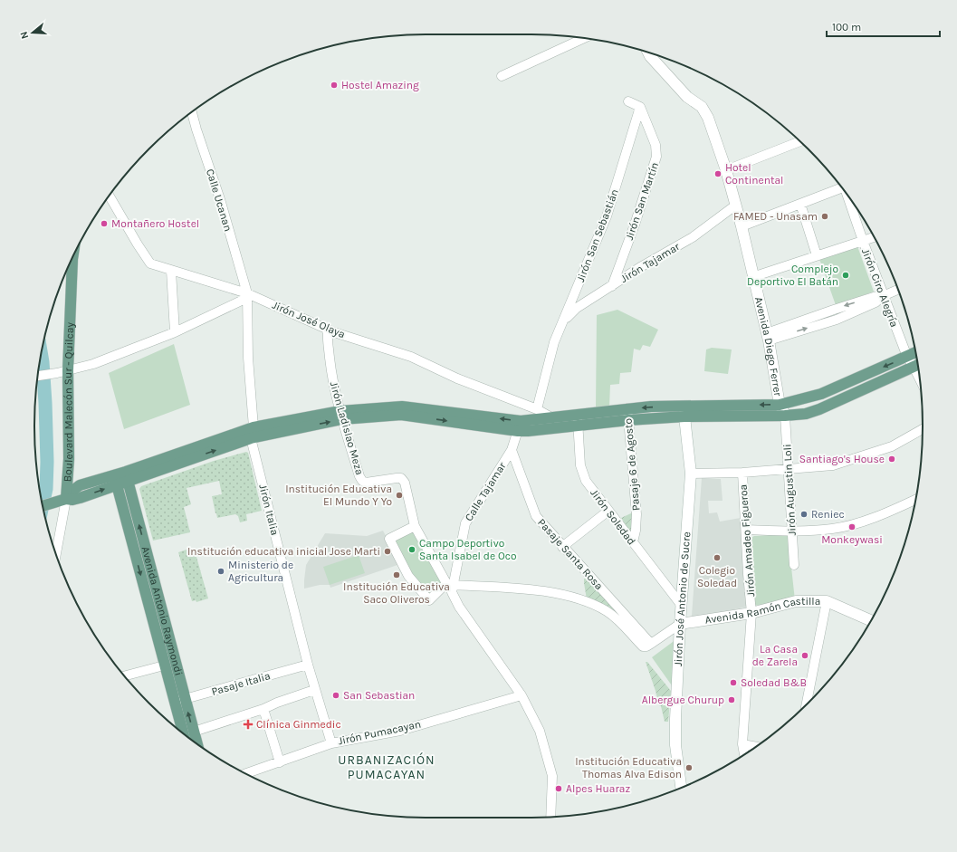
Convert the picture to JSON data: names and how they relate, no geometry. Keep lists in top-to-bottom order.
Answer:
{
  "streets": {
    "main road": ["Boulevard Malecón Sur - Quilcay", "Avenida Antonio Raymondi"],
    "street": [
      "Calle Ucanan",
      "Jirón San Martín",
      "Jirón San Sebastián",
      "Jirón Tajamar",
      "Jirón Ciro Alegría",
      "Jirón José Olaya",
      "Avenida Diego Ferrer",
      "Jirón Ladislao Meza",
      "Pasaje 6 de Agosto",
      "Jirón Augustin Loli",
      "Calle Tajamar",
      "Jirón Italia",
      "Jirón Soledad",
      "Jirón Amadeo Figueroa",
      "Pasaje Santa Rosa",
      "Jirón José Antonio de Sucre",
      "Avenida Ramón Castilla",
      "Pasaje Italia",
      "Jirón Pumacayan"
    ]
  },
  "crossings": [
    ["Calle Ucanan", "Jirón José Olaya"],
    ["Calle Ucanan", "Jirón Italia"],
    ["Jirón San Martín", "Jirón San Sebastián"],
    ["Jirón San Martín", "Jirón Tajamar"],
    ["Jirón San Sebastián", "Jirón Tajamar"],
    ["Jirón Tajamar", "Avenida Diego Ferrer"],
    ["Jirón José Olaya", "Jirón Ladislao Meza"],
    ["Jirón José Olaya", "Jirón Italia"],
    ["Avenida Diego Ferrer", "Jirón Augustin Loli"],
    ["Jirón Ladislao Meza", "Calle Tajamar"],
    ["Jirón Ladislao Meza", "Jirón Pumacayan"],
    ["Pasaje 6 de Agosto", "Jirón Soledad"],
    ["Calle Tajamar", "Pasaje Santa Rosa"],
    ["Jirón Italia", "Pasaje Italia"],
    ["Jirón Italia", "Jirón Pumacayan"],
    ["Jirón Soledad", "Jirón José Antonio de Sucre"],
    ["Jirón Amadeo Figueroa", "Avenida Ramón Castilla"],
    ["Pasaje Santa Rosa", "Avenida Ramón Castilla"],
    ["Jirón José Antonio de Sucre", "Avenida Ramón Castilla"],
    ["Avenida Antonio Raymondi", "Pasaje Italia"]
  ],
  "districts": ["URBANIZACIÓN PUMACAYAN"],
  "places": {
    "other": [
      "Hostel Amazing",
      "Hotel Continental",
      "FAMED - Unasam",
      "Montañero Hostel",
      "Complejo Deportivo El Batán",
      "Santiago's House",
      "Institución Educativa El Mundo Y Yo",
      "Reniec",
      "Monkeywasi",
      "Campo Deportivo Santa Isabel de Oco",
      "Institución educativa inicial Jose Marti",
      "Colegio Soledad",
      "Ministerio de Agricultura",
      "Institución Educativa Saco Oliveros",
      "La Casa de Zarela",
      "Soledad B&B",
      "San Sebastian",
      "Albergue Churup",
      "Institución Educativa Thomas Alva Edison",
      "Alpes Huaraz"
    ],
    "health": ["Clínica Ginmedic"]
  },
  "scale_bar": "100 m",
  "north": "left"
}
